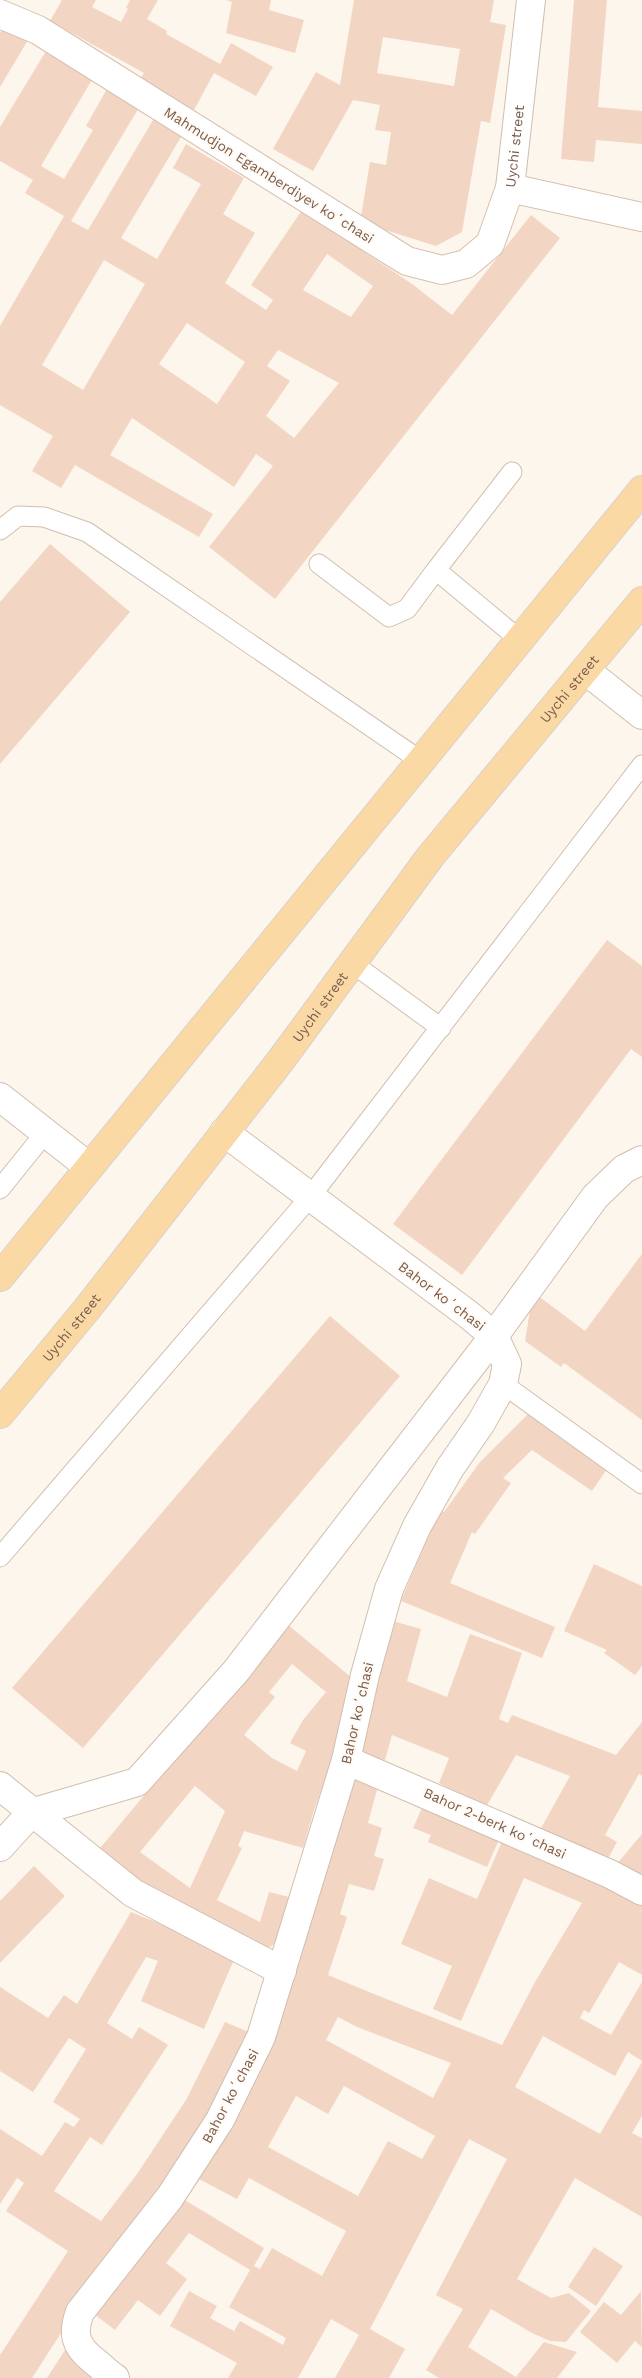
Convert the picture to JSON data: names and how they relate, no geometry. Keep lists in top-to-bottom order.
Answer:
{
  "streets": {
    "main road": ["Uychi street"],
    "street": ["Mahmudjon Egamberdiyev koʻchasi", "Bahor koʻchasi", "Bahor 2-berk koʻchasi"]
  },
  "crossings": [
    ["Uychi street", "Mahmudjon Egamberdiyev koʻchasi"],
    ["Uychi street", "Bahor koʻchasi"],
    ["Bahor koʻchasi", "Bahor 2-berk koʻchasi"]
  ]
}
